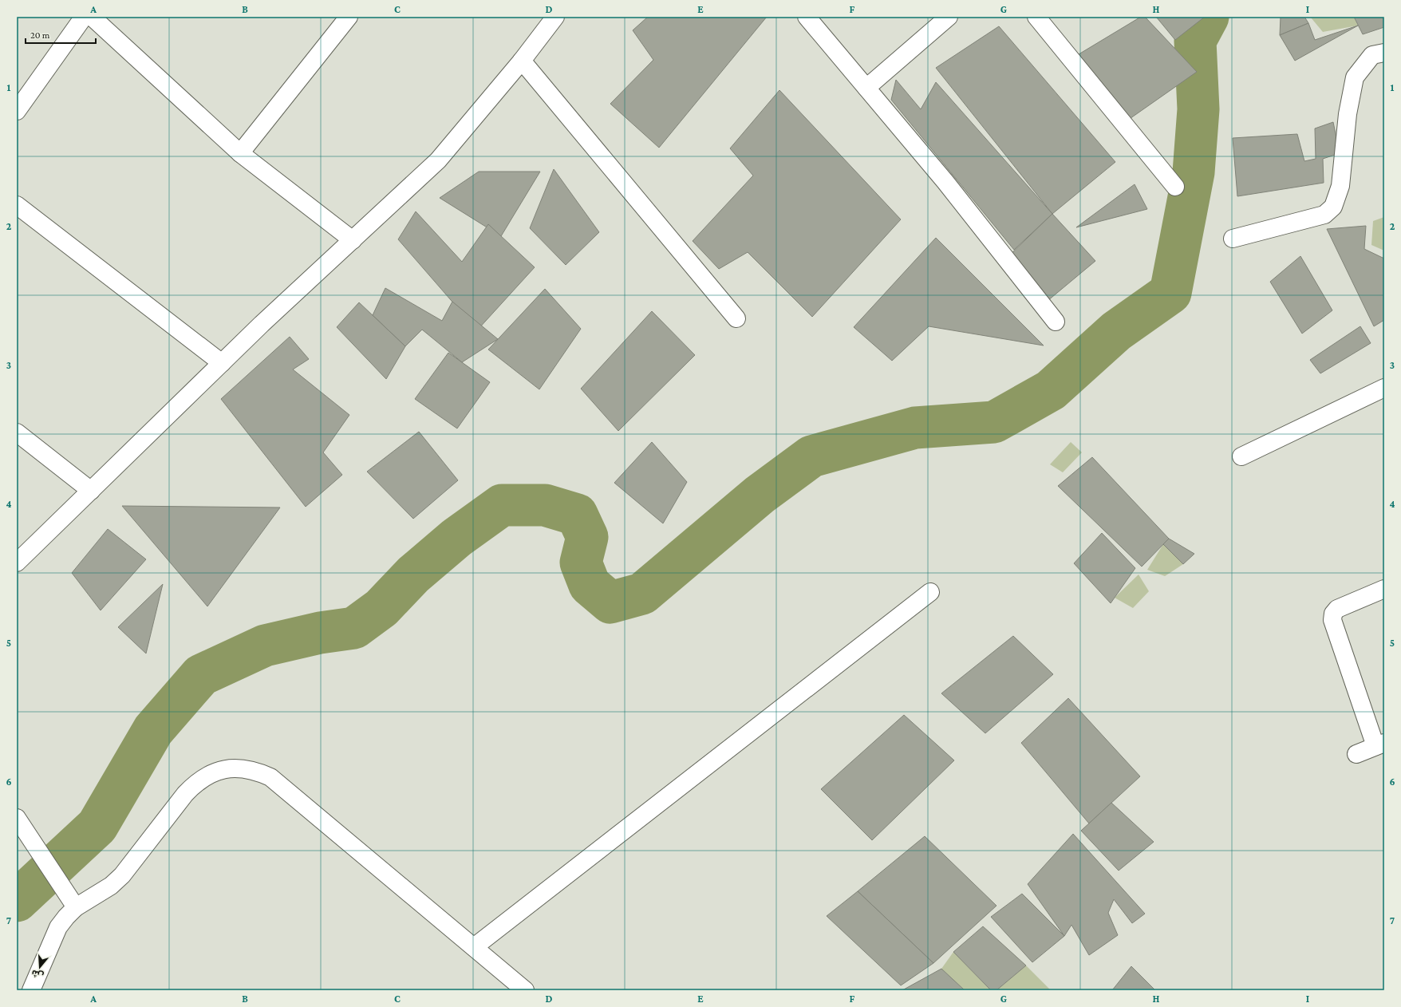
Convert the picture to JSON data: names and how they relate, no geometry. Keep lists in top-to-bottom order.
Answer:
{
  "scale_bar": "20 m",
  "north": "bottom",
  "grid": {
    "columns": [
      "A",
      "B",
      "C",
      "D",
      "E",
      "F",
      "G",
      "H",
      "I"
    ],
    "rows": [
      "1",
      "2",
      "3",
      "4",
      "5",
      "6",
      "7"
    ]
  }
}
